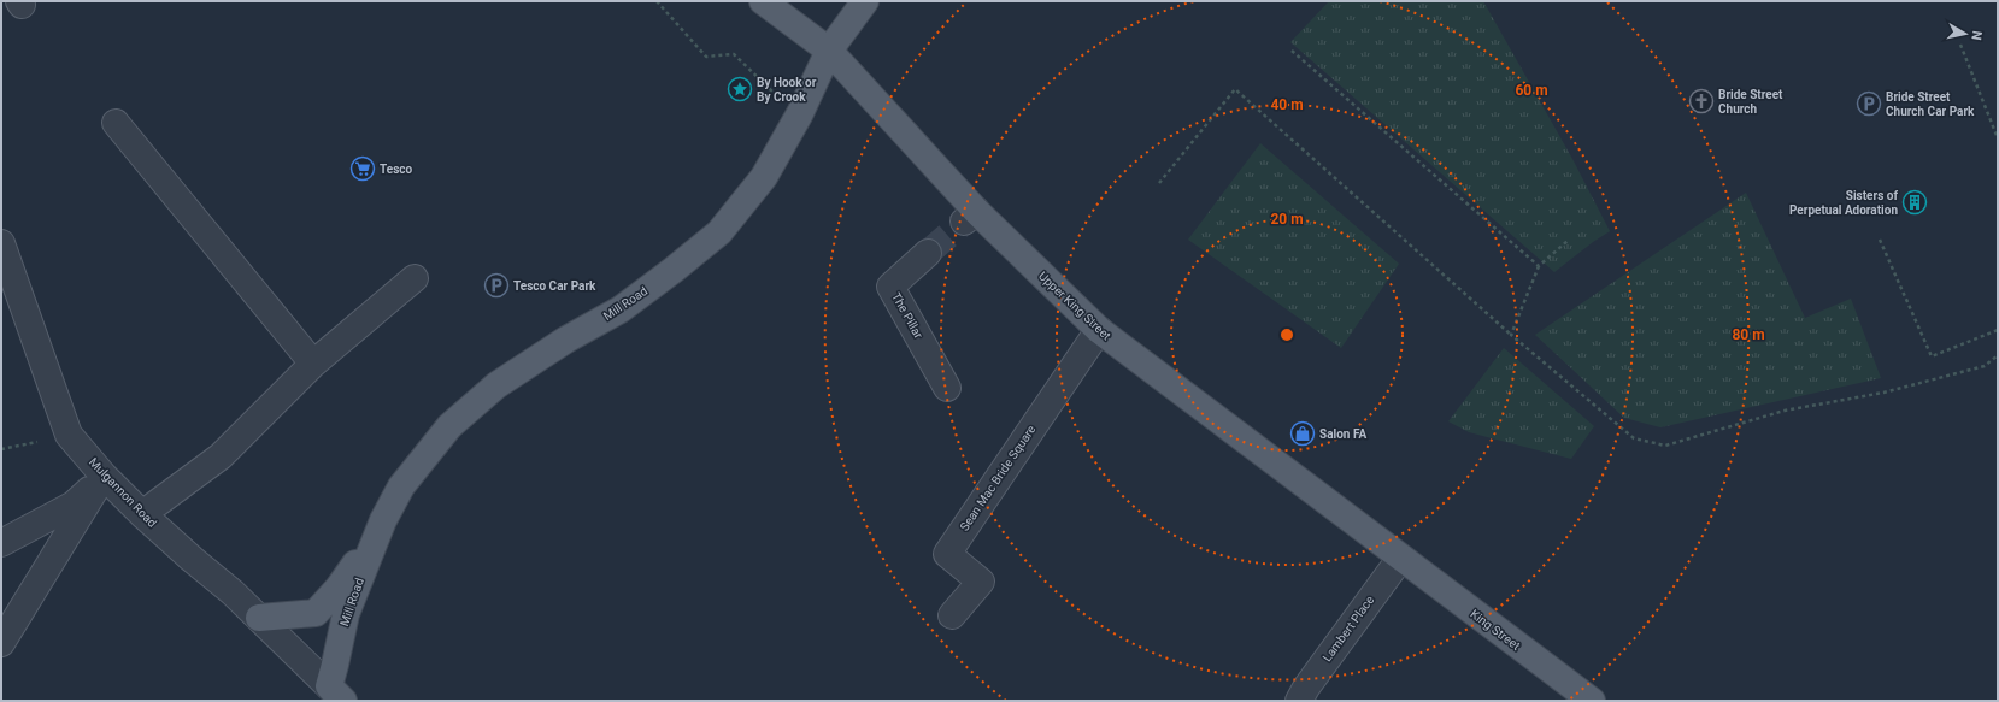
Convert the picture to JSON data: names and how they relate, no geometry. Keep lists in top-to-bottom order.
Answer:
{
  "streets": {
    "main road": ["Mill Road", "Upper King Street", "King Street"],
    "street": [
      "The Pillar",
      "Sean Mac Bride Square",
      "Mulgannon Road",
      "Lambert Place"
    ]
  },
  "crossings": [
    ["Mill Road", "Upper King Street"],
    ["Mill Road", "Mulgannon Road"],
    ["Upper King Street", "Sean Mac Bride Square"],
    ["Upper King Street", "Lambert Place"],
    ["Upper King Street", "King Street"],
    ["Lambert Place", "King Street"]
  ],
  "places": {
    "place": ["By Hook or By Crook"],
    "church": ["Bride Street Church"],
    "parking": ["Bride Street Church Car Park", "Tesco Car Park"],
    "supermarket": ["Tesco"],
    "building": ["Sisters of Perpetual Adoration"],
    "shop": ["Salon FA"]
  },
  "north": "right",
  "rings": [
    "60 m",
    "40 m",
    "20 m",
    "80 m"
  ]
}
